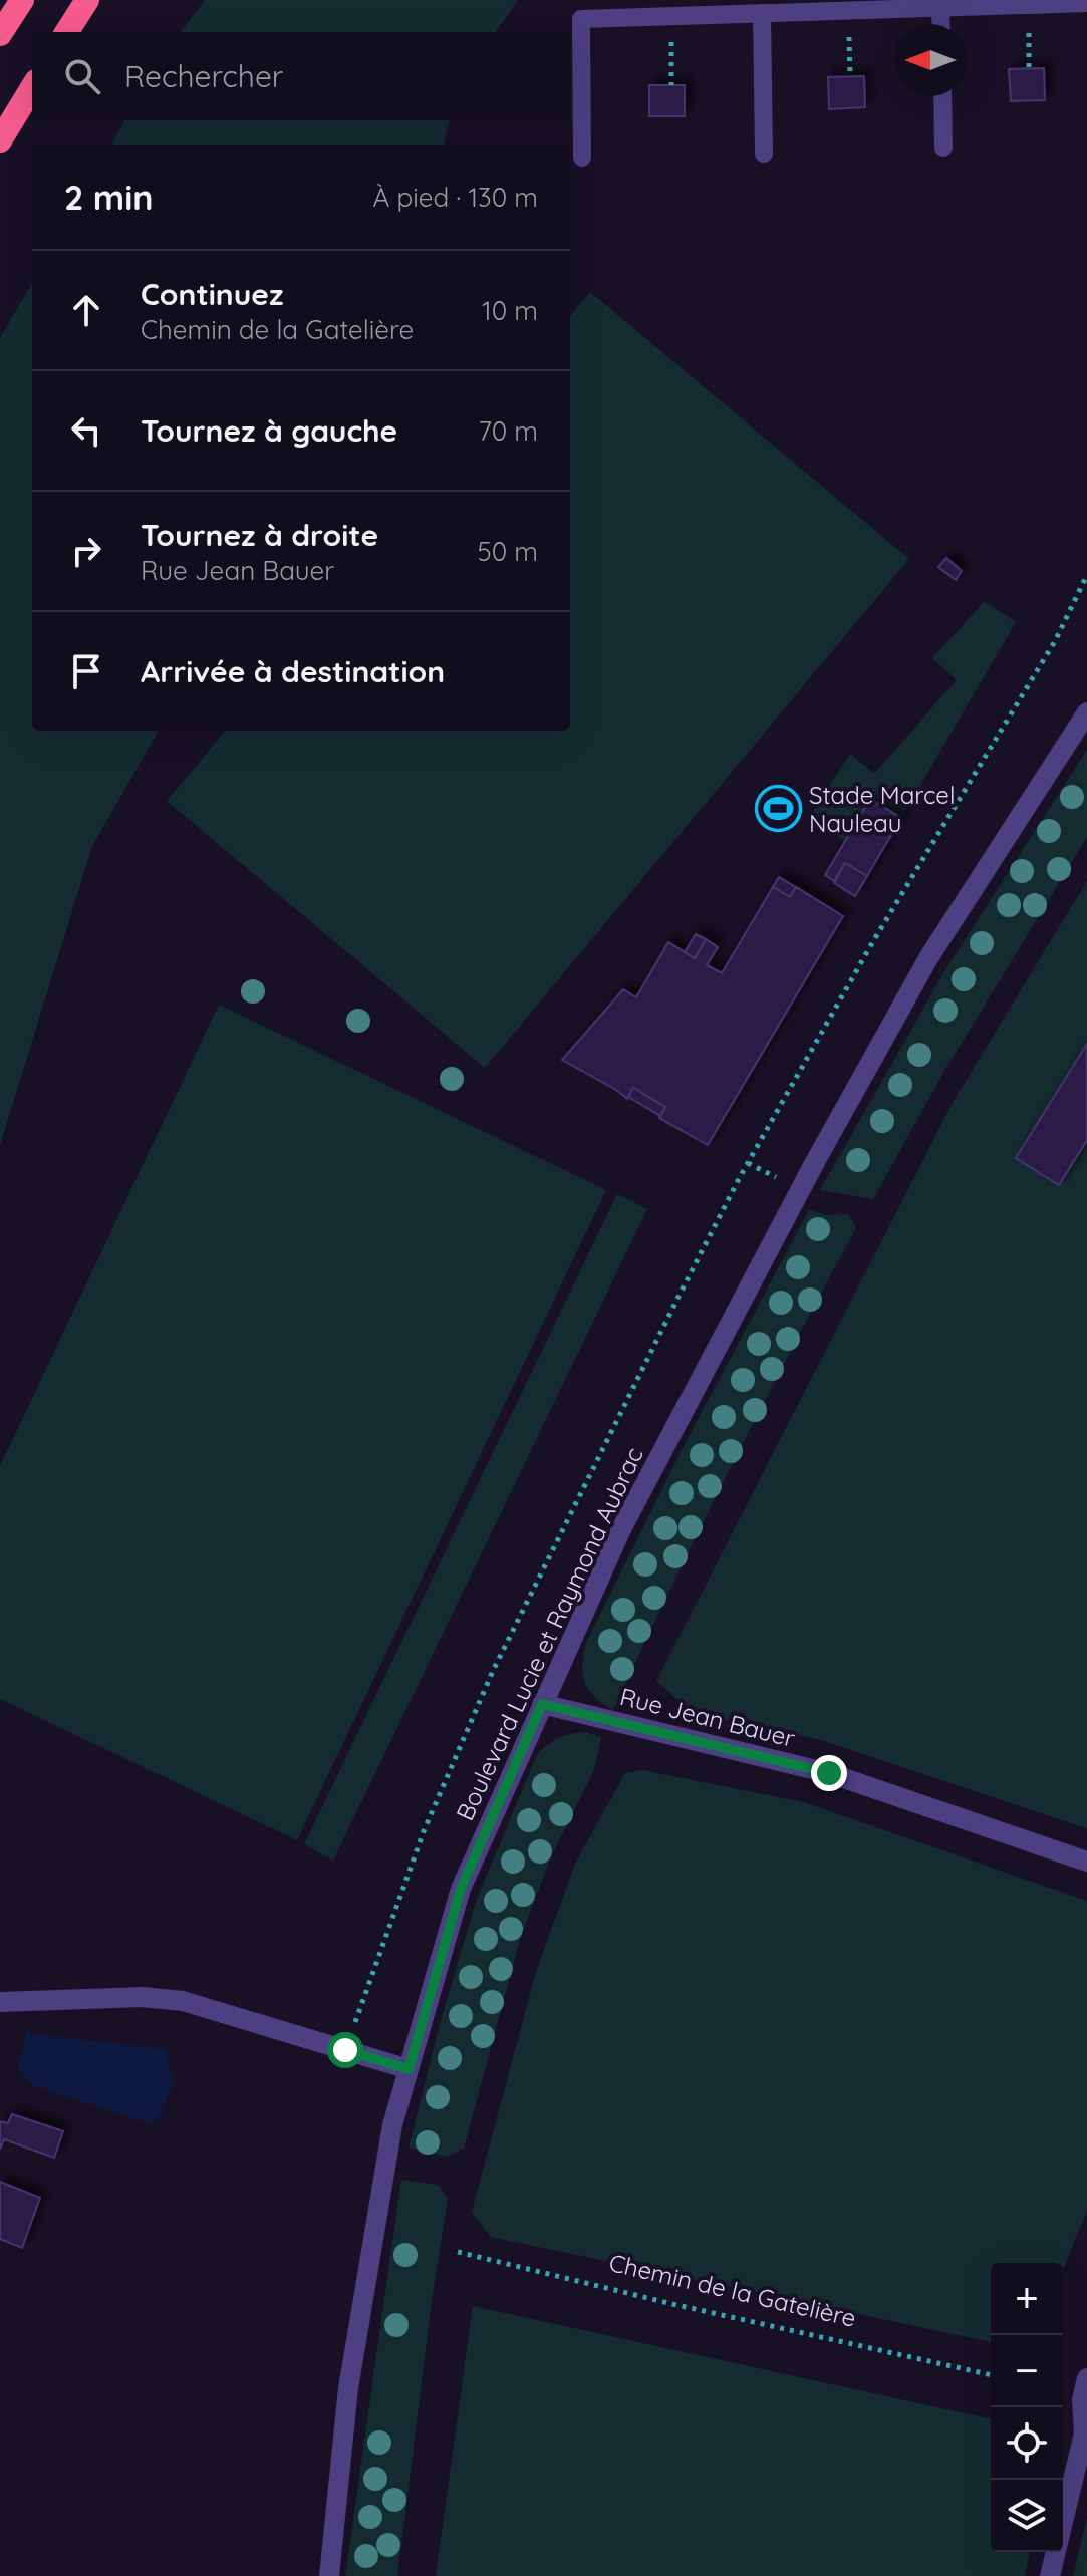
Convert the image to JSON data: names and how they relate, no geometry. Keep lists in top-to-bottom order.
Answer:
{
  "streets": {
    "street": ["Boulevard Lucie et Raymond Aubrac", "Rue Jean Bauer"],
    "path": ["Chemin de la Gatelière"]
  },
  "crossings": [
    ["Boulevard Lucie et Raymond Aubrac", "Rue Jean Bauer"]
  ],
  "places": {
    "sports": ["Stade Marcel Nauleau"]
  },
  "north": "left",
  "page": {
    "search": "Rechercher",
    "heading": ["2 min", "À pied · 130 m"],
    "list": [
      ["Continuez", "Chemin de la Gatelière", "10 m"],
      ["Tournez à gauche", "70 m"],
      ["Tournez à droite", "Rue Jean Bauer", "50 m"],
      "Arrivée à destination"
    ],
    "map_buttons": ["+", "−"]
  }
}
